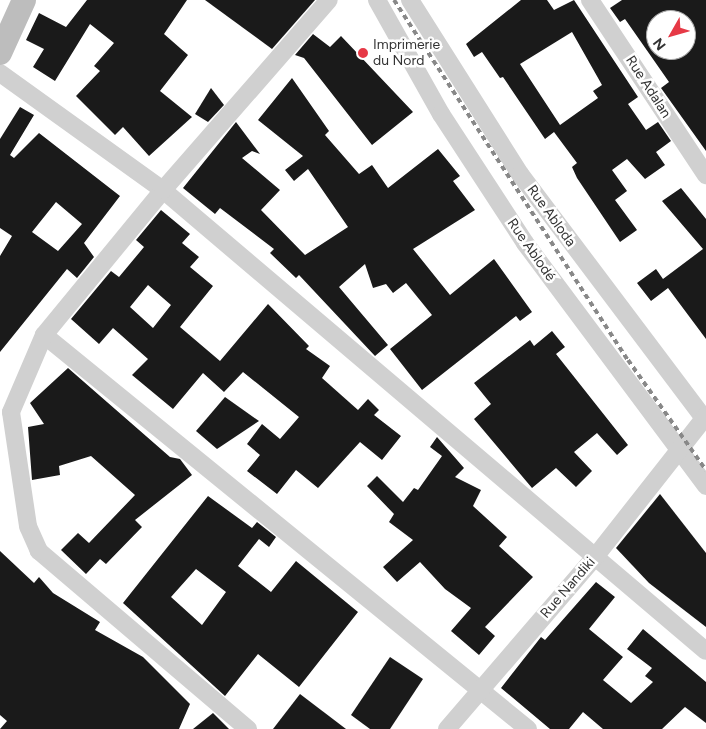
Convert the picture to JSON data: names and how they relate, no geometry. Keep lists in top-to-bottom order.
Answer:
{
  "streets": {
    "street": [
      "Rue Adalan",
      "Rue Abloda",
      "Rue Ablodé",
      "Rue Nandiki"
    ]
  },
  "crossings": [
    ["Rue Abloda", "Rue Nandiki"],
    ["Rue Ablodé", "Rue Nandiki"]
  ],
  "places": ["Imprimerie du Nord"],
  "north": "bottom left"
}
